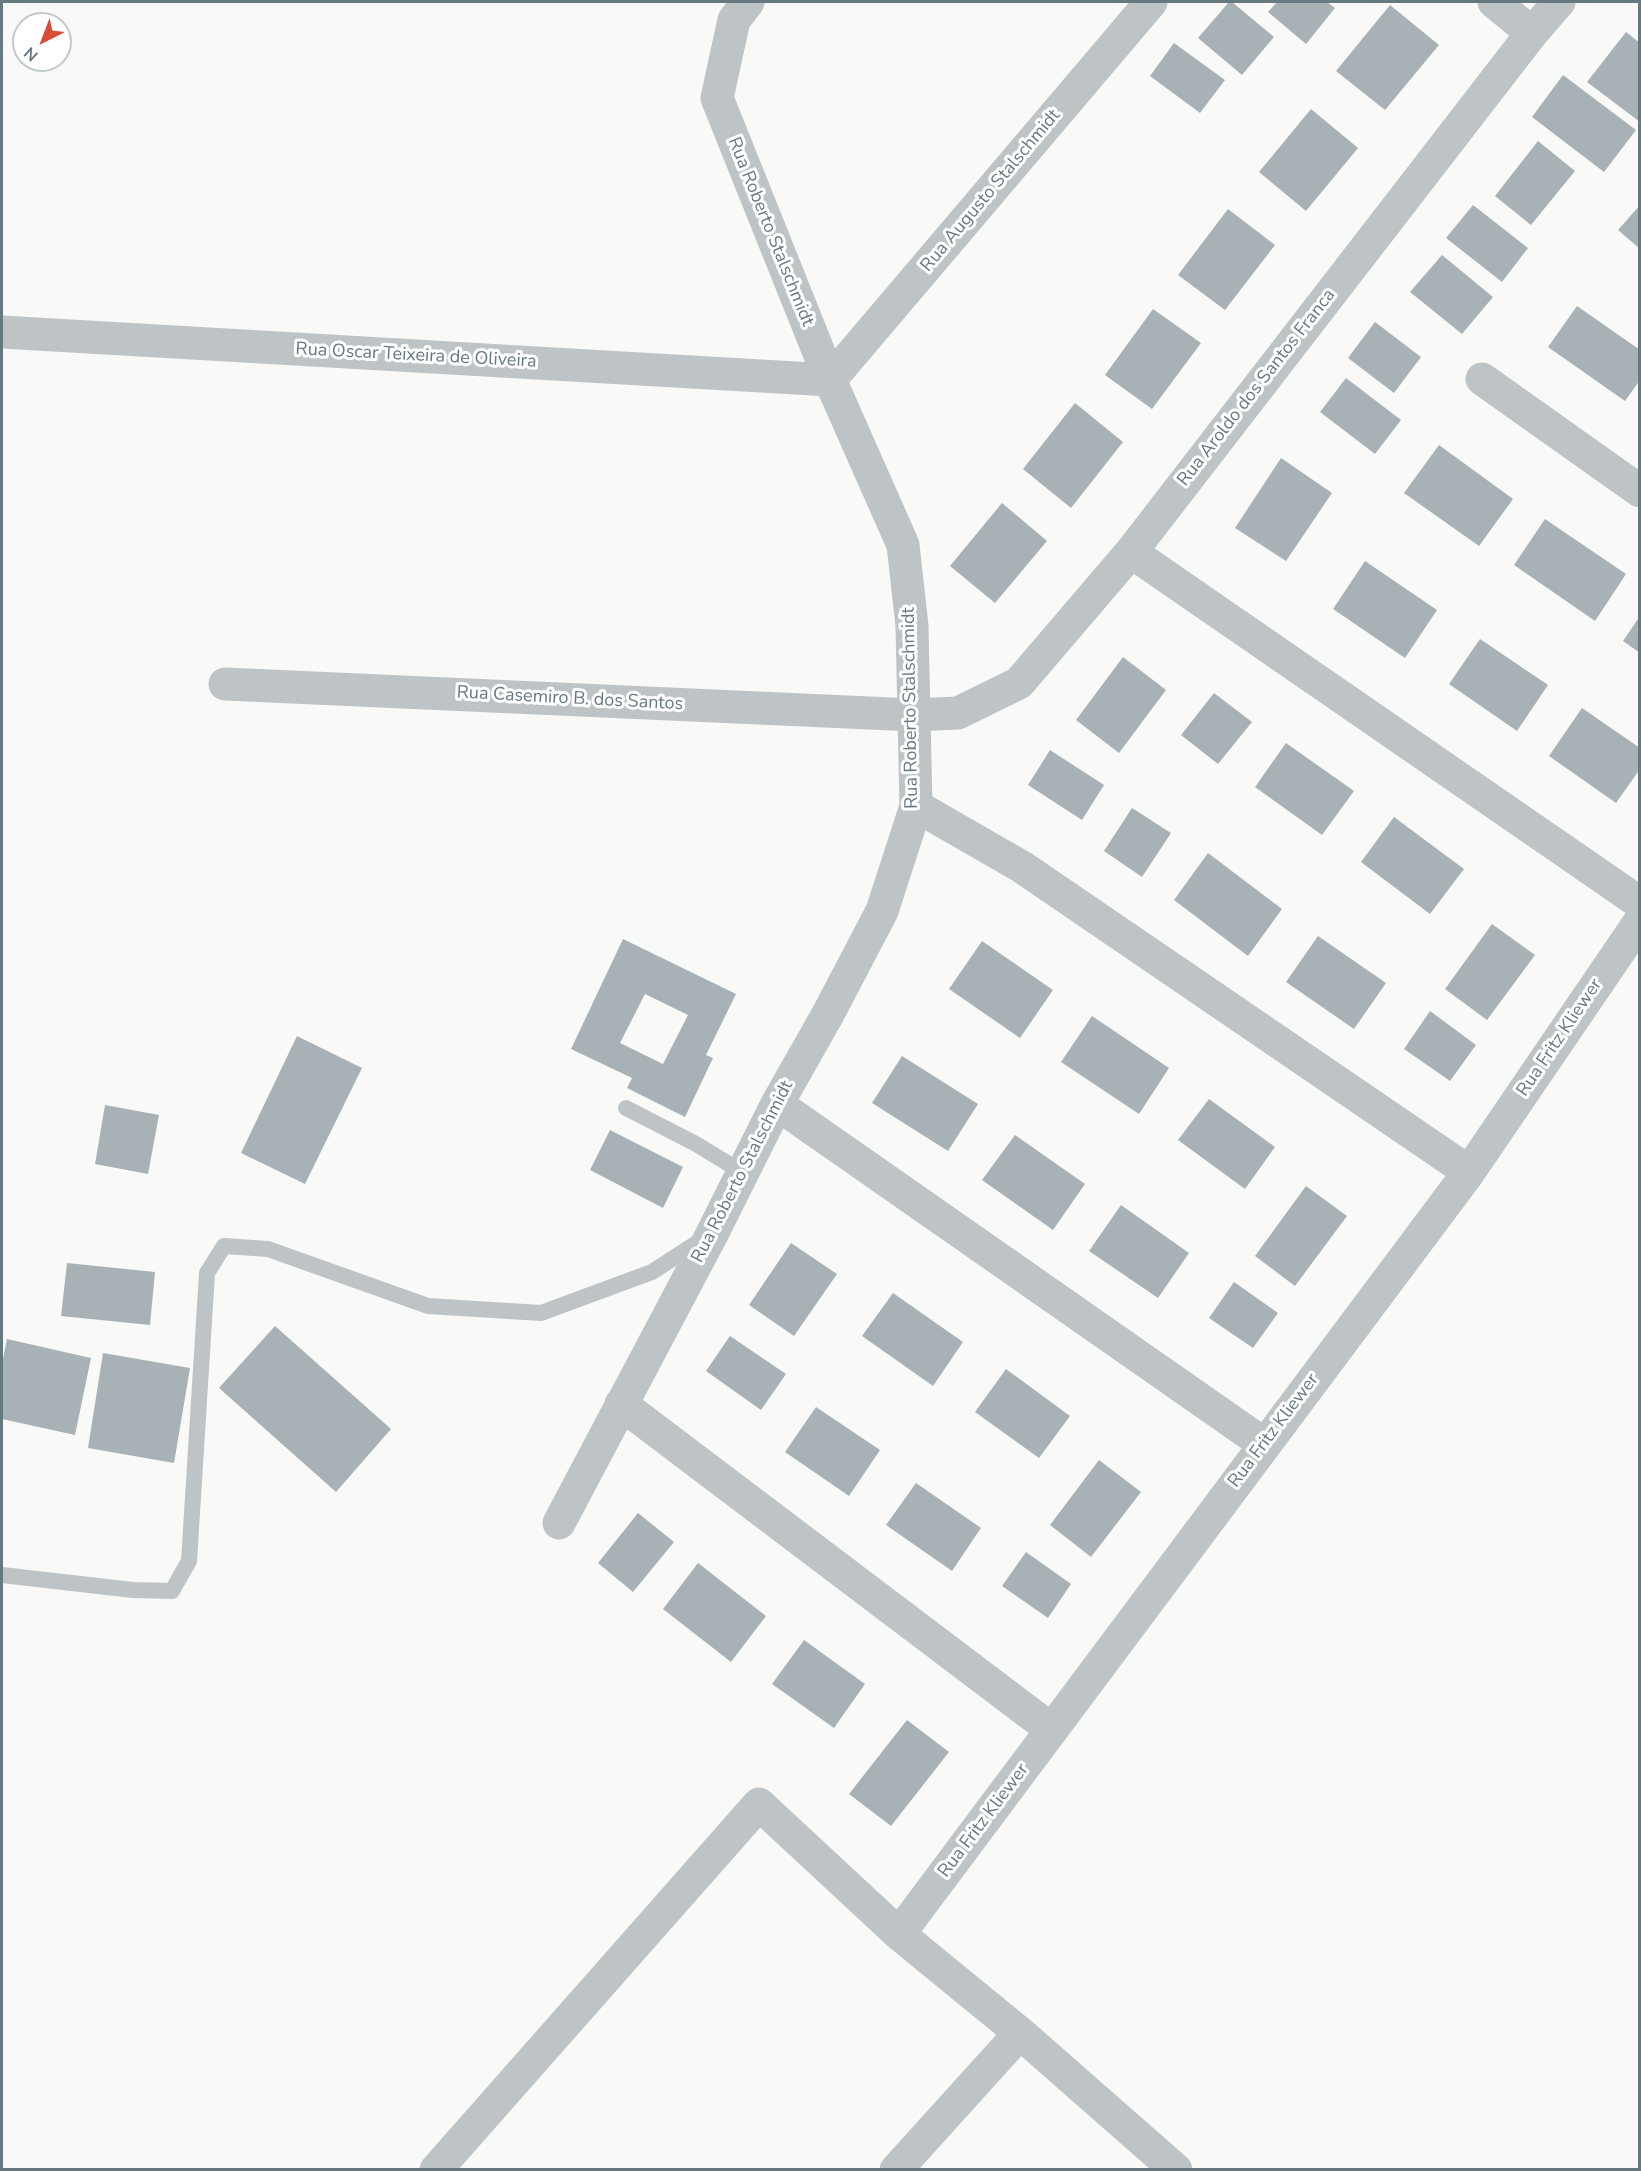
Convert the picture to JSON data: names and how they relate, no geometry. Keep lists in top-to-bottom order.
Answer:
{
  "streets": {
    "street": [
      "Rua Augusto Stalschmidt",
      "Rua Roberto Stalschmidt",
      "Rua Oscar Teixeira de Oliveira",
      "Rua Aroldo dos Santos Franca",
      "Rua Casemiro B. dos Santos",
      "Rua Fritz Kliewer"
    ]
  },
  "crossings": [
    ["Rua Augusto Stalschmidt", "Rua Roberto Stalschmidt"],
    ["Rua Augusto Stalschmidt", "Rua Oscar Teixeira de Oliveira"],
    ["Rua Roberto Stalschmidt", "Rua Oscar Teixeira de Oliveira"],
    ["Rua Roberto Stalschmidt", "Rua Aroldo dos Santos Franca"],
    ["Rua Roberto Stalschmidt", "Rua Casemiro B. dos Santos"],
    ["Rua Aroldo dos Santos Franca", "Rua Casemiro B. dos Santos"]
  ],
  "north": "bottom left"
}
